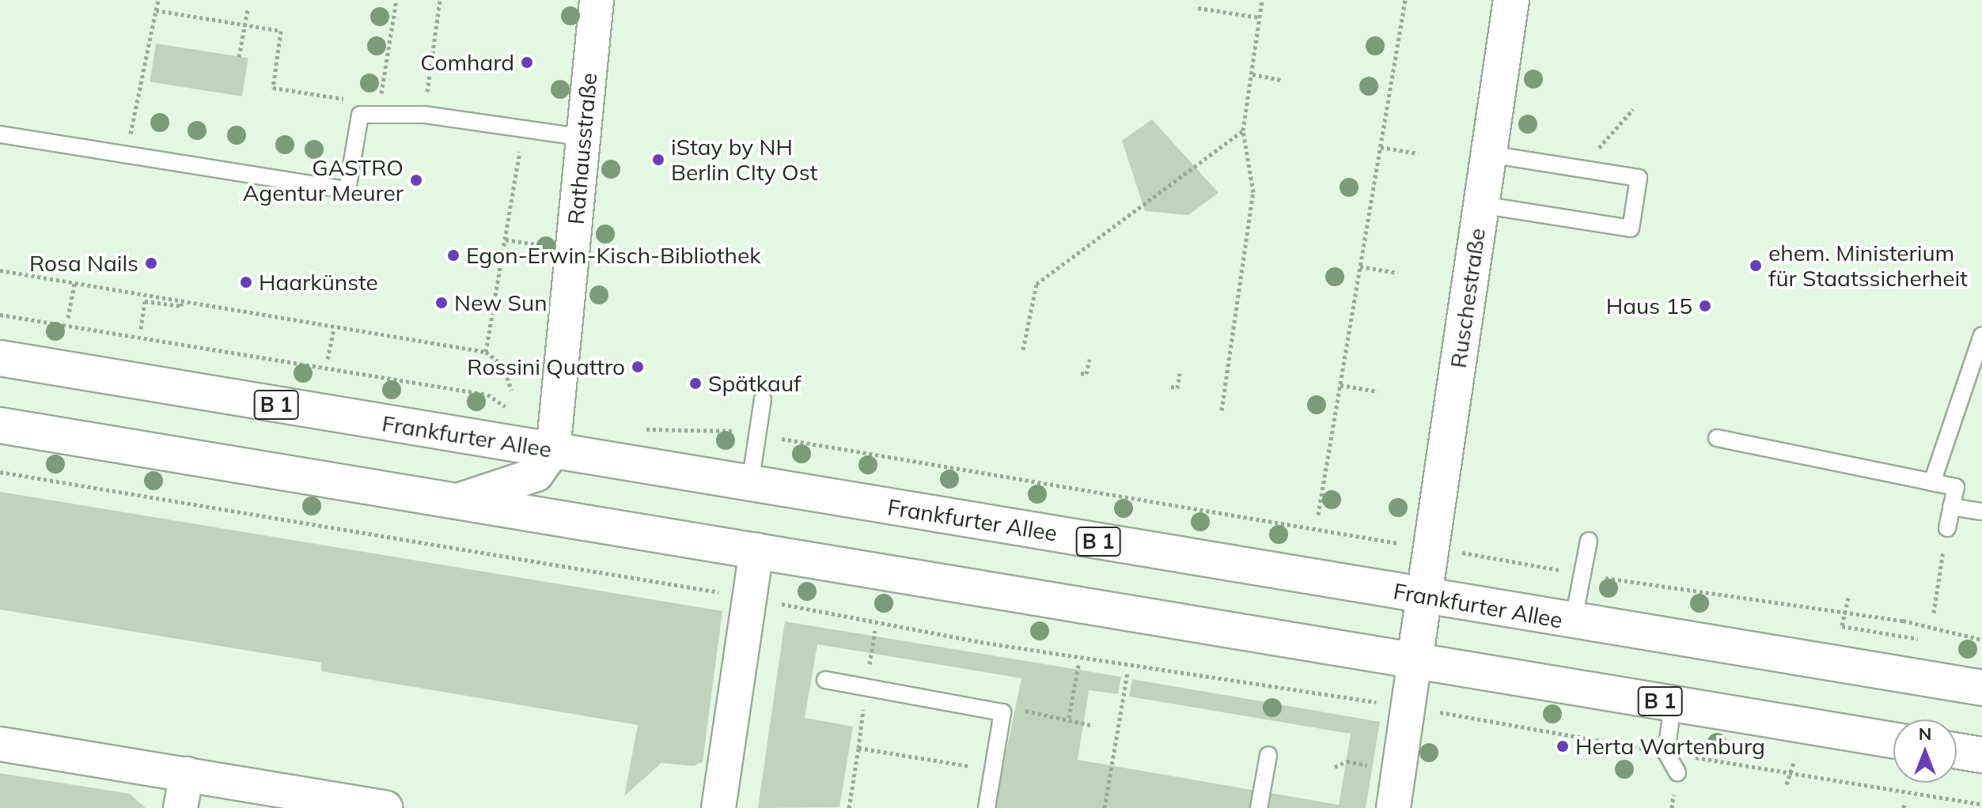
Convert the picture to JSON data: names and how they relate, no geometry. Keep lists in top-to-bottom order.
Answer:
{
  "streets": {
    "main road": ["Ruschestraße", "B 1", "Frankfurter Allee"],
    "street": ["Rathausstraße"]
  },
  "crossings": [
    ["Rathausstraße", "Frankfurter Allee"],
    ["Ruschestraße", "B 1"],
    ["Ruschestraße", "Frankfurter Allee"]
  ],
  "places": [
    "Comhard",
    "iStay by NH Berlin CIty Ost",
    "GASTRO Agentur Meurer",
    "Egon-Erwin-Kisch-Bibliothek",
    "Rosa Nails",
    "ehem. Ministerium für Staatssicherheit",
    "Haarkünste",
    "New Sun",
    "Haus 15",
    "Rossini Quattro",
    "Spätkauf",
    "Herta Wartenburg"
  ],
  "north": "top"
}
